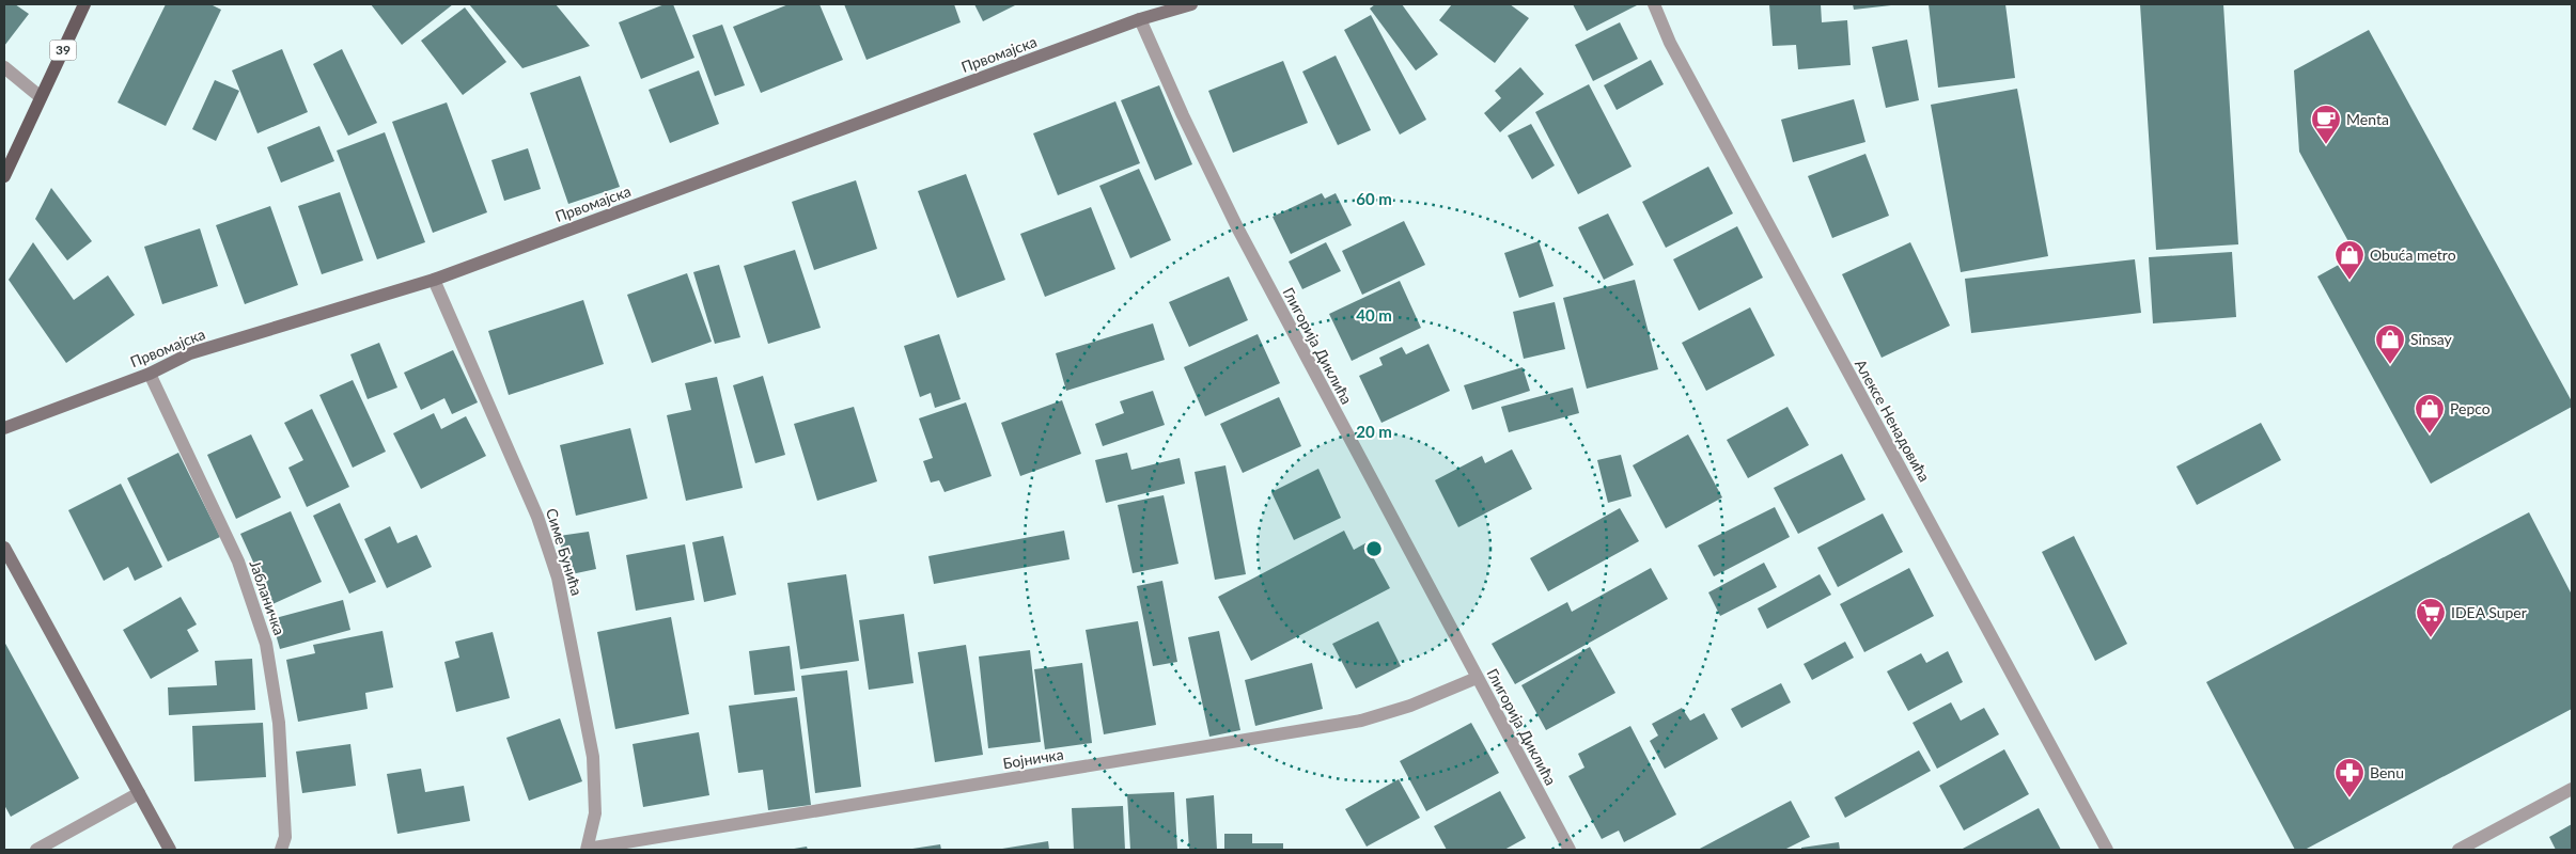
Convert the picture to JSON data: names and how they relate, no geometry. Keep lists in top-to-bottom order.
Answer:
{
  "streets": {
    "main road": ["39", "Првомајска"],
    "street": [
      "Глигорија Диклића",
      "Алексе Ненадовића",
      "Симе Бунића",
      "Јабланичка",
      "Бојничка"
    ]
  },
  "crossings": [
    ["Првомајска", "Глигорија Диклића"],
    ["Првомајска", "Симе Бунића"],
    ["Првомајска", "Јабланичка"],
    ["Глигорија Диклића", "Бојничка"],
    ["Симе Бунића", "Бојничка"]
  ],
  "places": {
    "cafe": ["Menta"],
    "shop": ["Obuća metro", "Sinsay", "Pepco"],
    "supermarket": ["IDEA Super"],
    "pharmacy": ["Benu"]
  },
  "rings": ["60 m", "40 m", "20 m"]
}
